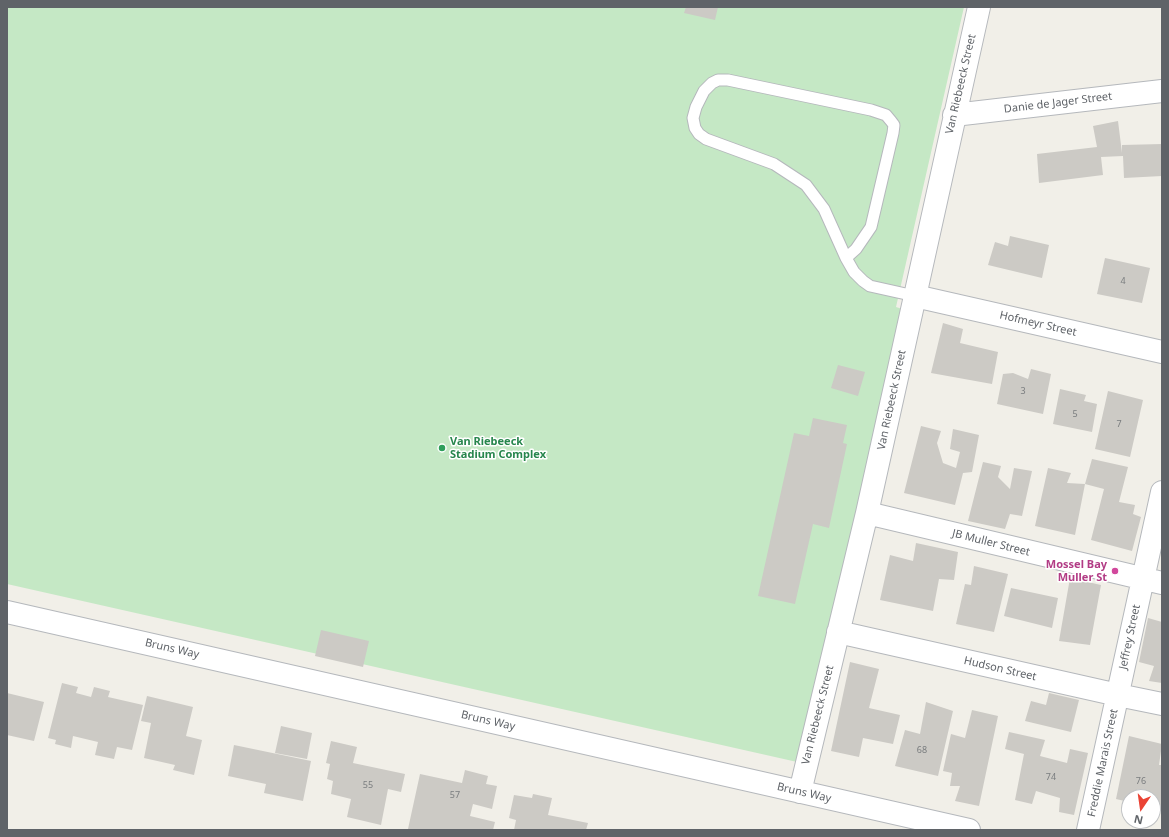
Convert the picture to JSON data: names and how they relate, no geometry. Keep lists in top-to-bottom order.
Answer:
{
  "streets": {
    "street": [
      "Van Riebeeck Street",
      "Danie de Jager Street",
      "Hofmeyr Street",
      "JB Muller Street",
      "Jeffrey Street",
      "Bruns Way",
      "Hudson Street",
      "Freddie Marais Street"
    ]
  },
  "crossings": [
    ["Van Riebeeck Street", "Danie de Jager Street"],
    ["Van Riebeeck Street", "Hofmeyr Street"],
    ["Van Riebeeck Street", "JB Muller Street"],
    ["Van Riebeeck Street", "Bruns Way"],
    ["Van Riebeeck Street", "Hudson Street"],
    ["JB Muller Street", "Jeffrey Street"],
    ["Jeffrey Street", "Hudson Street"],
    ["Jeffrey Street", "Freddie Marais Street"],
    ["Hudson Street", "Freddie Marais Street"]
  ],
  "places": ["Van Riebeeck Stadium Complex", "Mossel Bay Muller St"],
  "house_numbers": [
    "4",
    "3",
    "5",
    "7",
    "68",
    "74",
    "76",
    "55",
    "57"
  ],
  "north": "bottom"
}
